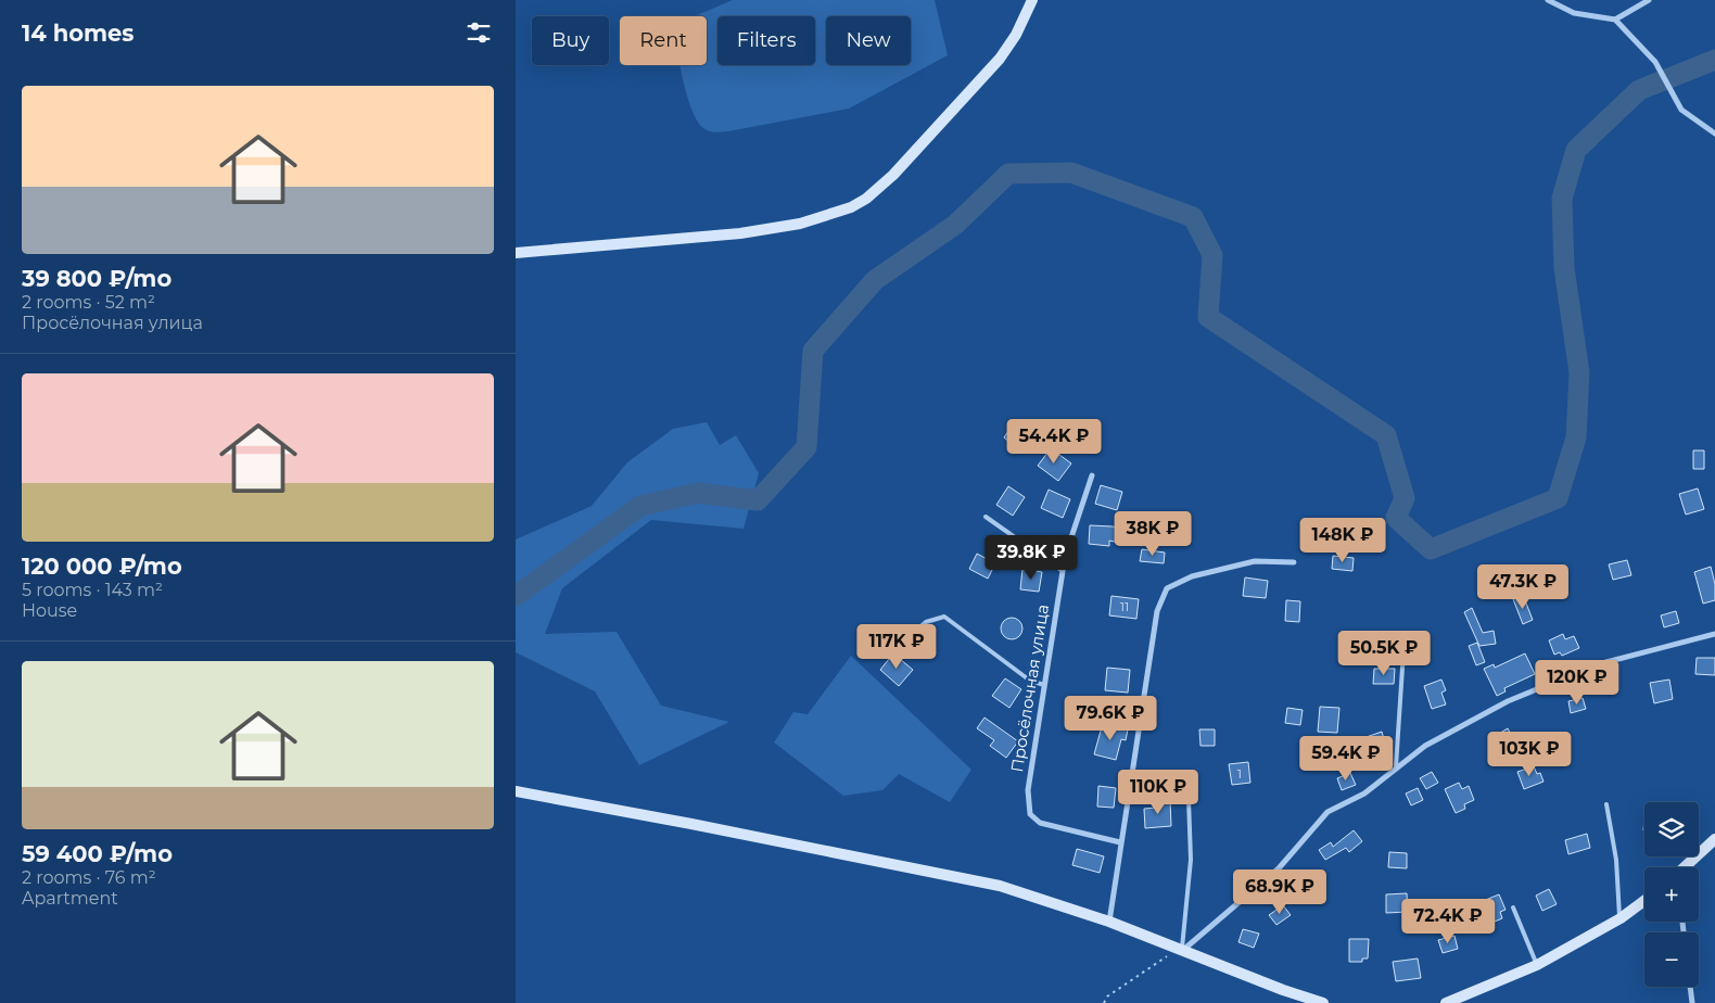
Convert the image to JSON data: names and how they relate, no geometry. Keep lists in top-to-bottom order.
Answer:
{
  "streets": {
    "street": ["Просёлочная улица"]
  },
  "house_numbers": ["11", "1"],
  "page": {
    "heading": "14 homes",
    "chip": [
      "Buy",
      "Rent",
      "Filters",
      "New"
    ],
    "list": [
      {
        "name": "39 800 ₽/mo",
        "note": "2 rooms · 52 m² · Просёлочная улица"
      },
      {
        "name": "120 000 ₽/mo",
        "note": "5 rooms · 143 m² · House"
      },
      {
        "name": "59 400 ₽/mo",
        "note": "2 rooms · 76 m² · Apartment"
      }
    ],
    "price": [
      "54.4K ₽",
      "38K ₽",
      "148K ₽",
      "39.8K ₽",
      "47.3K ₽",
      "117K ₽",
      "50.5K ₽",
      "120K ₽",
      "79.6K ₽",
      "103K ₽",
      "59.4K ₽",
      "110K ₽",
      "68.9K ₽",
      "72.4K ₽"
    ],
    "map_buttons": ["+", "−"]
  }
}
